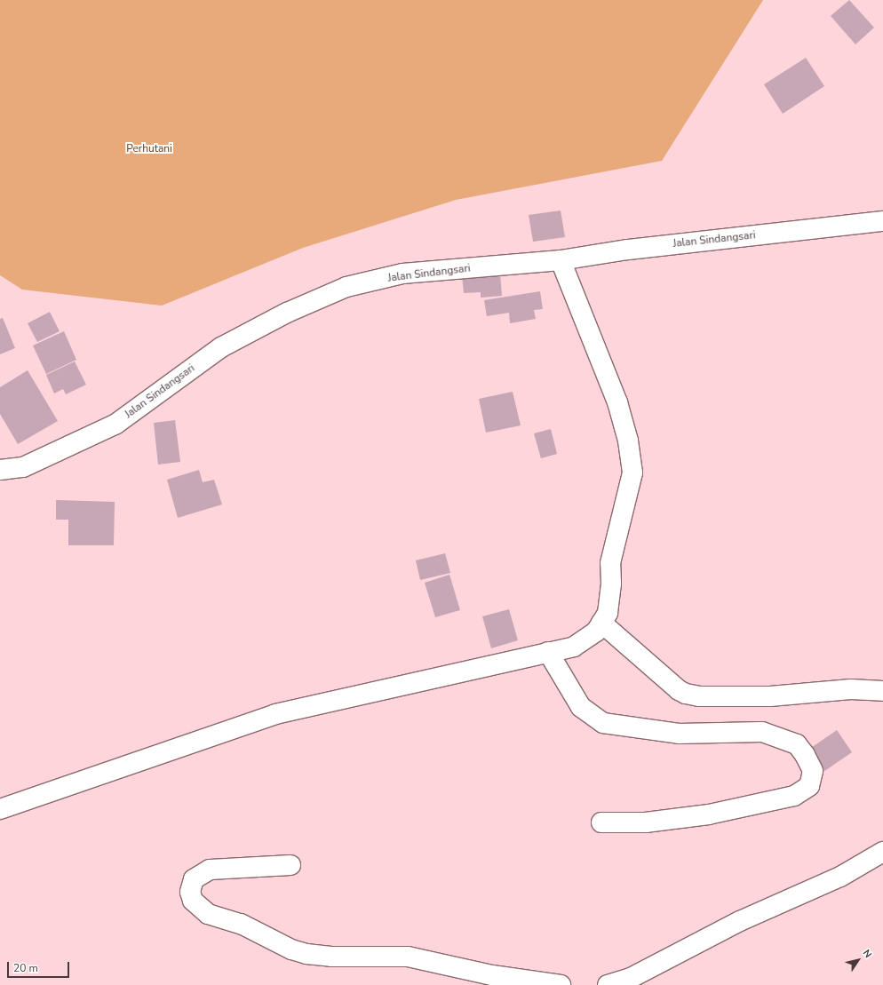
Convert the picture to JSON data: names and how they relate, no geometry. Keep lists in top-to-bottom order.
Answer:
{
  "streets": {
    "street": ["Jalan Sindangsari"]
  },
  "parks": ["Perhutani"],
  "scale_bar": "20 m",
  "north": "top right"
}
